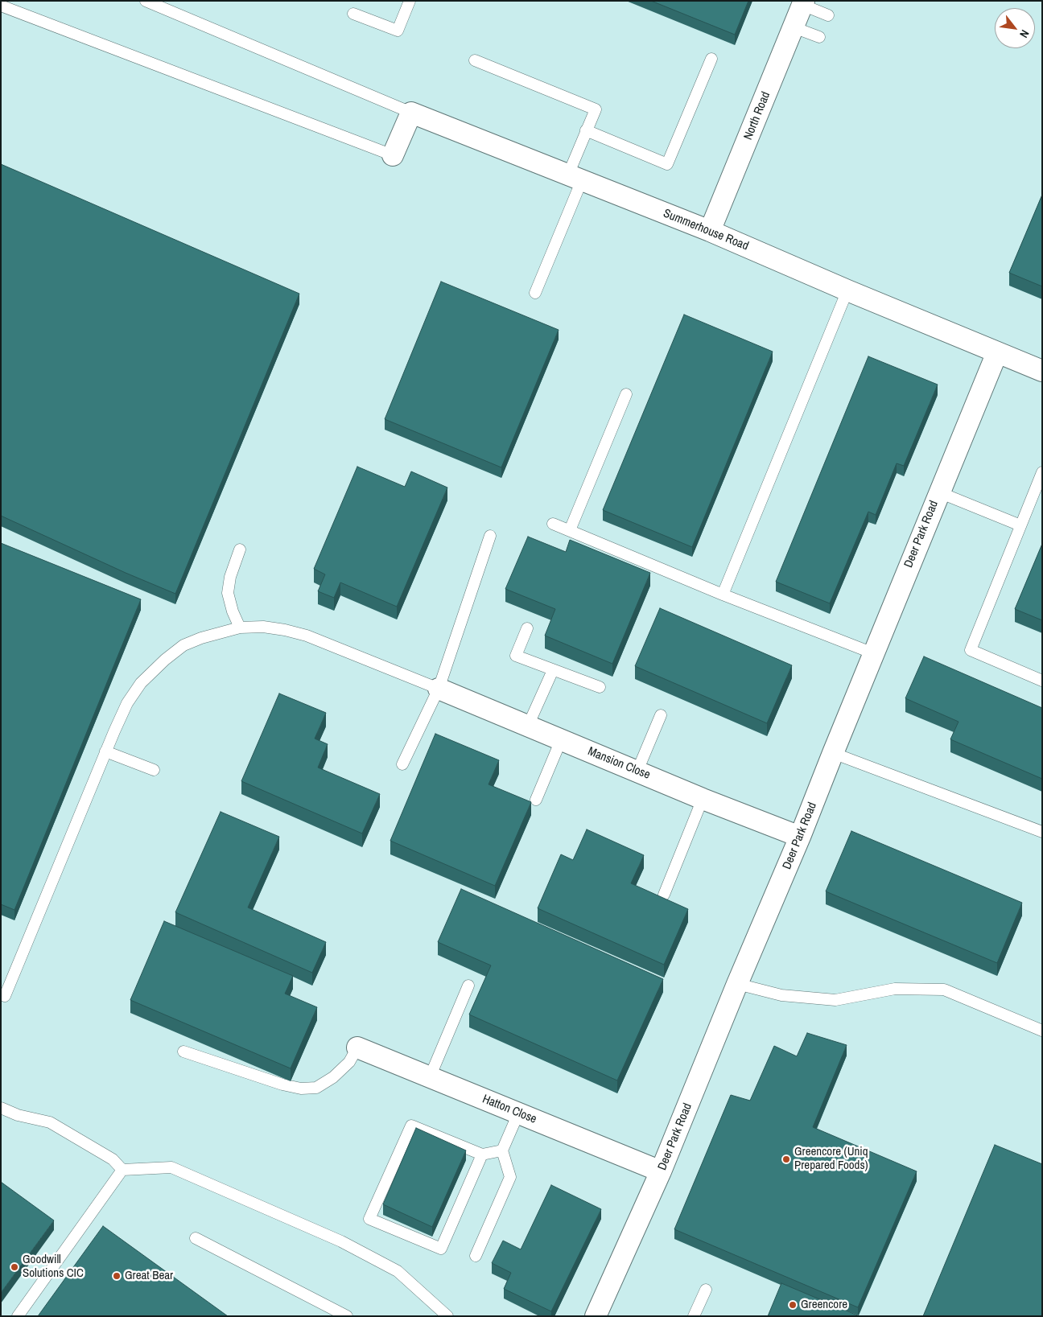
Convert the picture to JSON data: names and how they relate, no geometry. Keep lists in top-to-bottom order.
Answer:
{
  "streets": {
    "street": [
      "North Road",
      "Summerhouse Road",
      "Deer Park Road",
      "Mansion Close",
      "Hatton Close"
    ]
  },
  "crossings": [
    ["North Road", "Summerhouse Road"],
    ["Summerhouse Road", "Deer Park Road"],
    ["Deer Park Road", "Mansion Close"],
    ["Deer Park Road", "Hatton Close"]
  ],
  "places": [
    "Greencore (Uniq Prepared Foods)",
    "Goodwill Solutions CIC",
    "Great Bear",
    "Greencore"
  ],
  "north": "bottom right"
}
